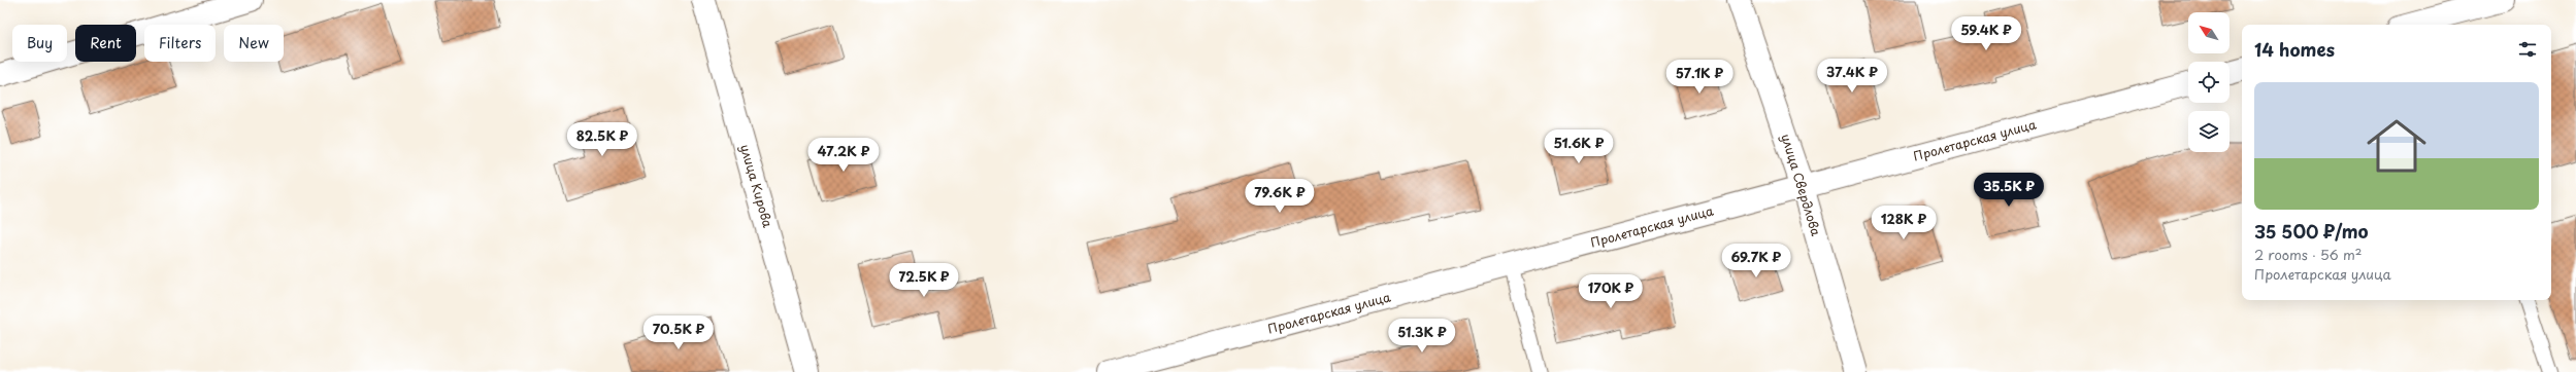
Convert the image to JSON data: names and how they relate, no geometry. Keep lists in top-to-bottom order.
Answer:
{
  "streets": {
    "street": ["Пролетарская улица", "улица Свердлова", "улица Кирова"]
  },
  "crossings": [
    ["Пролетарская улица", "улица Свердлова"]
  ],
  "north": "top left",
  "page": {
    "price": [
      "59.4K ₽",
      "37.4K ₽",
      "57.1K ₽",
      "82.5K ₽",
      "51.6K ₽",
      "47.2K ₽",
      "35.5K ₽",
      "79.6K ₽",
      "128K ₽",
      "69.7K ₽",
      "72.5K ₽",
      "170K ₽",
      "70.5K ₽",
      "51.3K ₽"
    ],
    "chip": [
      "Buy",
      "Rent",
      "Filters",
      "New"
    ],
    "heading": "14 homes",
    "list": [
      {
        "name": "35 500 ₽/mo",
        "note": "2 rooms · 56 m² · Пролетарская улица"
      }
    ]
  }
}
